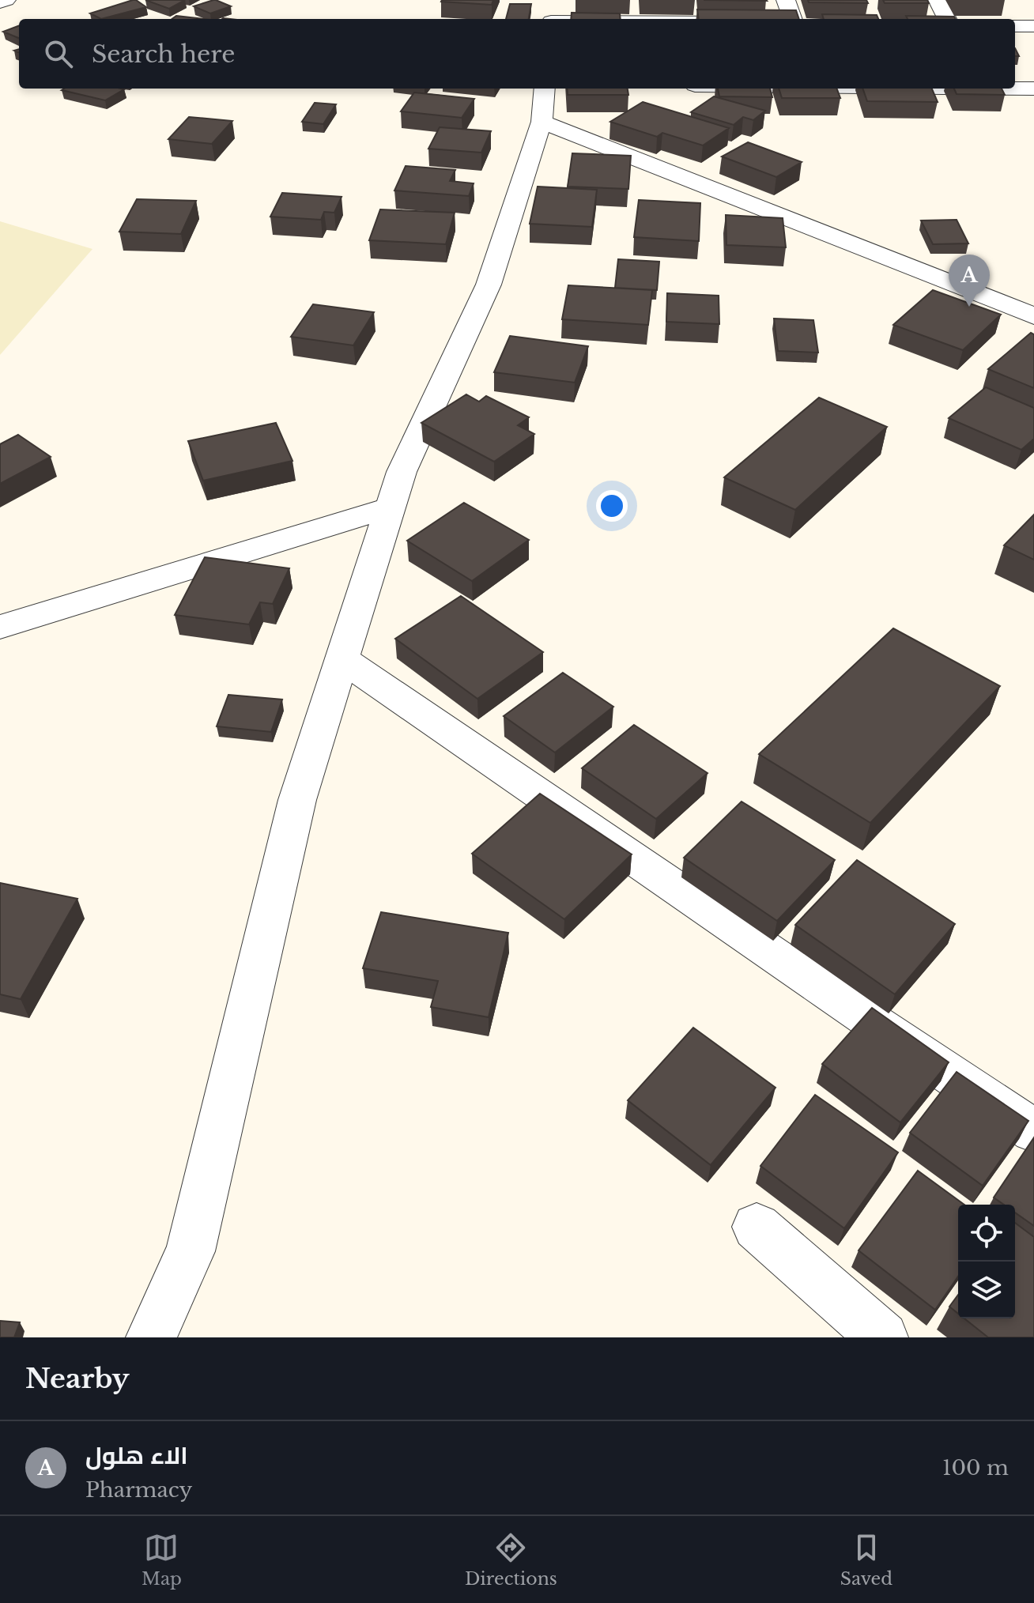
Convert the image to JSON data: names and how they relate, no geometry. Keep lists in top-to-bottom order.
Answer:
{
  "page": {
    "search": "Search here",
    "pins": "A",
    "heading": "Nearby",
    "list": [
      {
        "mark": "A",
        "name": "الاء هلول",
        "note": "Pharmacy",
        "value": "100 m"
      }
    ],
    "nav": ["Map", "Directions", "Saved"]
  }
}
